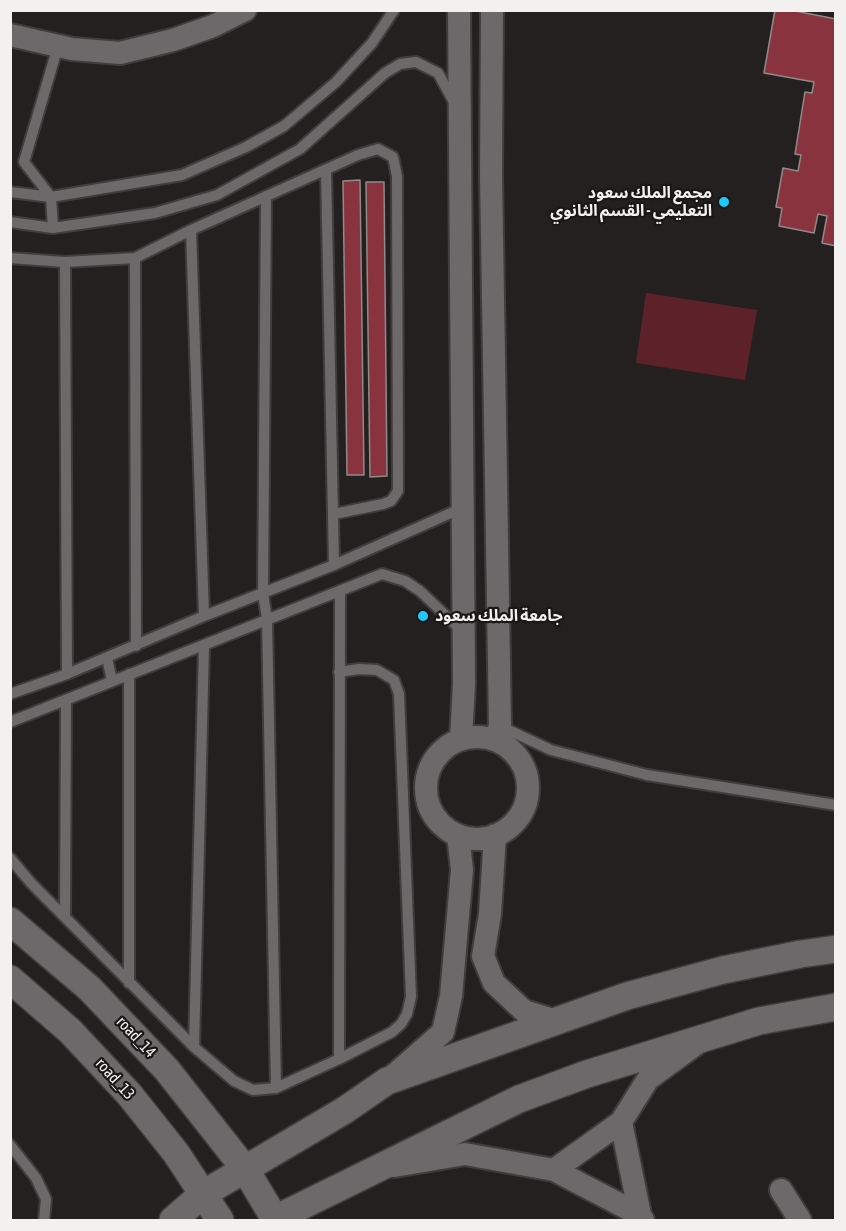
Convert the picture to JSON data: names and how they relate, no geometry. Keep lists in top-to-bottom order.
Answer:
{
  "streets": {
    "street": ["road_14", "road_13"]
  },
  "places": ["مجمع الملك سعود التعليمي - القسم الثانوي", "جامعة الملك سعود"]
}
